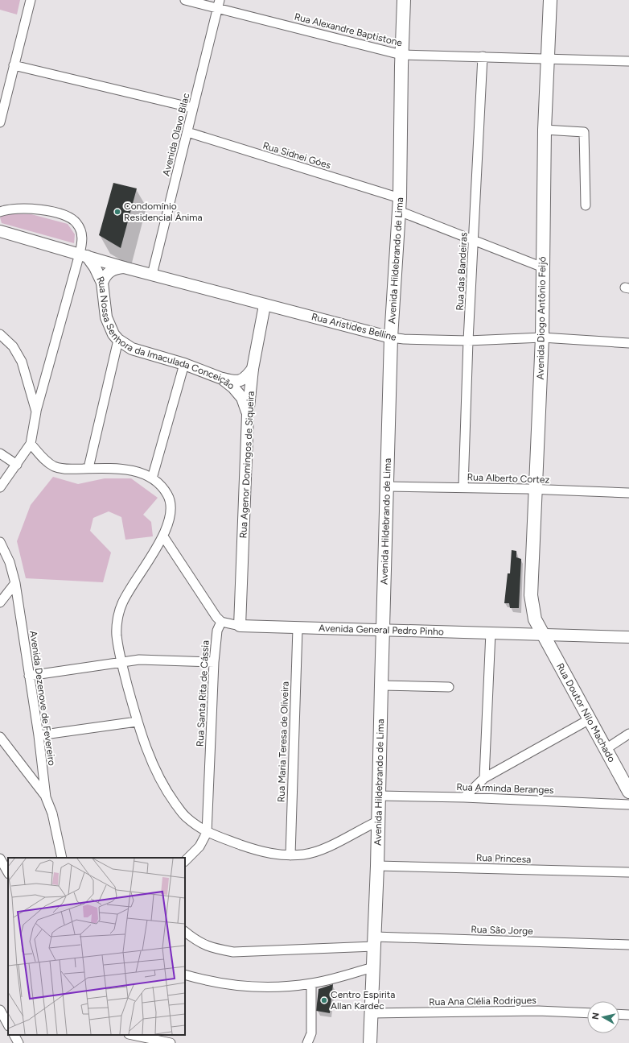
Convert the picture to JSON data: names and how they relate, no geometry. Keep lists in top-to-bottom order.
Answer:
{
  "streets": {
    "main road": ["Avenida Hildebrando de Lima", "Avenida Diogo Antônio Feijó", "Rua Doutor Nilo Machado"],
    "street": [
      "Rua Alexandre Baptistone",
      "Avenida Olavo Bilac",
      "Rua Sidnei Góes",
      "Rua das Bandeiras",
      "Rua Aristides Belline",
      "Rua Nossa Senhora da Imaculada Conceição",
      "Rua Agenor Domingos de Siqueira",
      "Rua Alberto Cortez",
      "Avenida General Pedro Pinho",
      "Rua Santa Rita de Cássia",
      "Avenida Dezenove de Fevereiro",
      "Rua Maria Teresa de Oliveira",
      "Rua Arminda Beranges",
      "Rua Princesa",
      "Rua São Jorge",
      "Rua Ana Clélia Rodrigues"
    ]
  },
  "crossings": [
    ["Rua Alexandre Baptistone", "Avenida Olavo Bilac"],
    ["Rua Alexandre Baptistone", "Avenida Hildebrando de Lima"],
    ["Rua Alexandre Baptistone", "Rua das Bandeiras"],
    ["Rua Alexandre Baptistone", "Avenida Diogo Antônio Feijó"],
    ["Avenida Olavo Bilac", "Rua Sidnei Góes"],
    ["Avenida Olavo Bilac", "Rua Aristides Belline"],
    ["Rua Sidnei Góes", "Avenida Hildebrando de Lima"],
    ["Rua Sidnei Góes", "Rua das Bandeiras"],
    ["Rua Sidnei Góes", "Avenida Diogo Antônio Feijó"],
    ["Avenida Hildebrando de Lima", "Rua Aristides Belline"],
    ["Avenida Hildebrando de Lima", "Rua Alberto Cortez"],
    ["Avenida Hildebrando de Lima", "Avenida General Pedro Pinho"],
    ["Avenida Hildebrando de Lima", "Rua Arminda Beranges"],
    ["Avenida Hildebrando de Lima", "Rua Princesa"],
    ["Avenida Hildebrando de Lima", "Rua São Jorge"],
    ["Avenida Hildebrando de Lima", "Rua Ana Clélia Rodrigues"],
    ["Rua das Bandeiras", "Rua Aristides Belline"],
    ["Rua das Bandeiras", "Rua Alberto Cortez"],
    ["Avenida Diogo Antônio Feijó", "Rua Aristides Belline"],
    ["Avenida Diogo Antônio Feijó", "Rua Alberto Cortez"],
    ["Avenida Diogo Antônio Feijó", "Avenida General Pedro Pinho"],
    ["Avenida Diogo Antônio Feijó", "Rua Doutor Nilo Machado"],
    ["Rua Aristides Belline", "Rua Nossa Senhora da Imaculada Conceição"],
    ["Rua Aristides Belline", "Rua Agenor Domingos de Siqueira"],
    ["Rua Nossa Senhora da Imaculada Conceição", "Rua Agenor Domingos de Siqueira"],
    ["Rua Agenor Domingos de Siqueira", "Avenida General Pedro Pinho"],
    ["Avenida General Pedro Pinho", "Rua Santa Rita de Cássia"],
    ["Avenida General Pedro Pinho", "Rua Doutor Nilo Machado"],
    ["Avenida General Pedro Pinho", "Rua Maria Teresa de Oliveira"]
  ],
  "places": ["Condomínio Residencial Ânima", "Centro Espirita Allan Kardec"],
  "north": "left"
}
